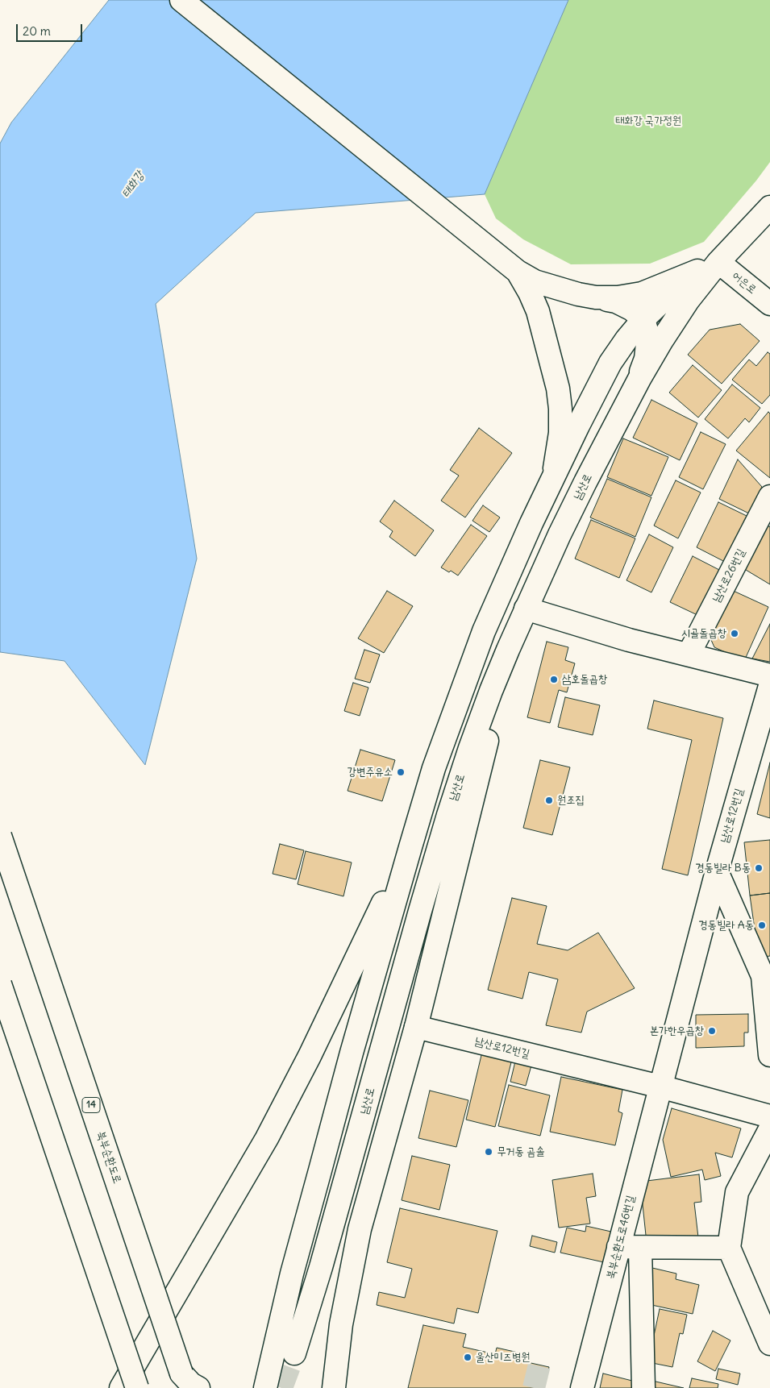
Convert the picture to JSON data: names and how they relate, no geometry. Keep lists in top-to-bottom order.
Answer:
{
  "streets": {
    "main road": [
      "어은로",
      "남산로",
      "남산로26번길",
      "남산로12번길",
      "14",
      "북부순환도로",
      "북부순환도로46번길"
    ]
  },
  "crossings": [
    ["어은로", "남산로"],
    ["남산로12번길", "북부순환도로46번길"]
  ],
  "water": ["태화강"],
  "parks": ["태화강 국가정원"],
  "places": [
    "시골돌곱창",
    "삼호돌곱창",
    "강변주유소",
    "원조집",
    "경동빌라 B동",
    "경동빌라 A동",
    "본가한우곱창",
    "무거동 곰솔",
    "울산미즈병원"
  ],
  "scale_bar": "20 m"
}
